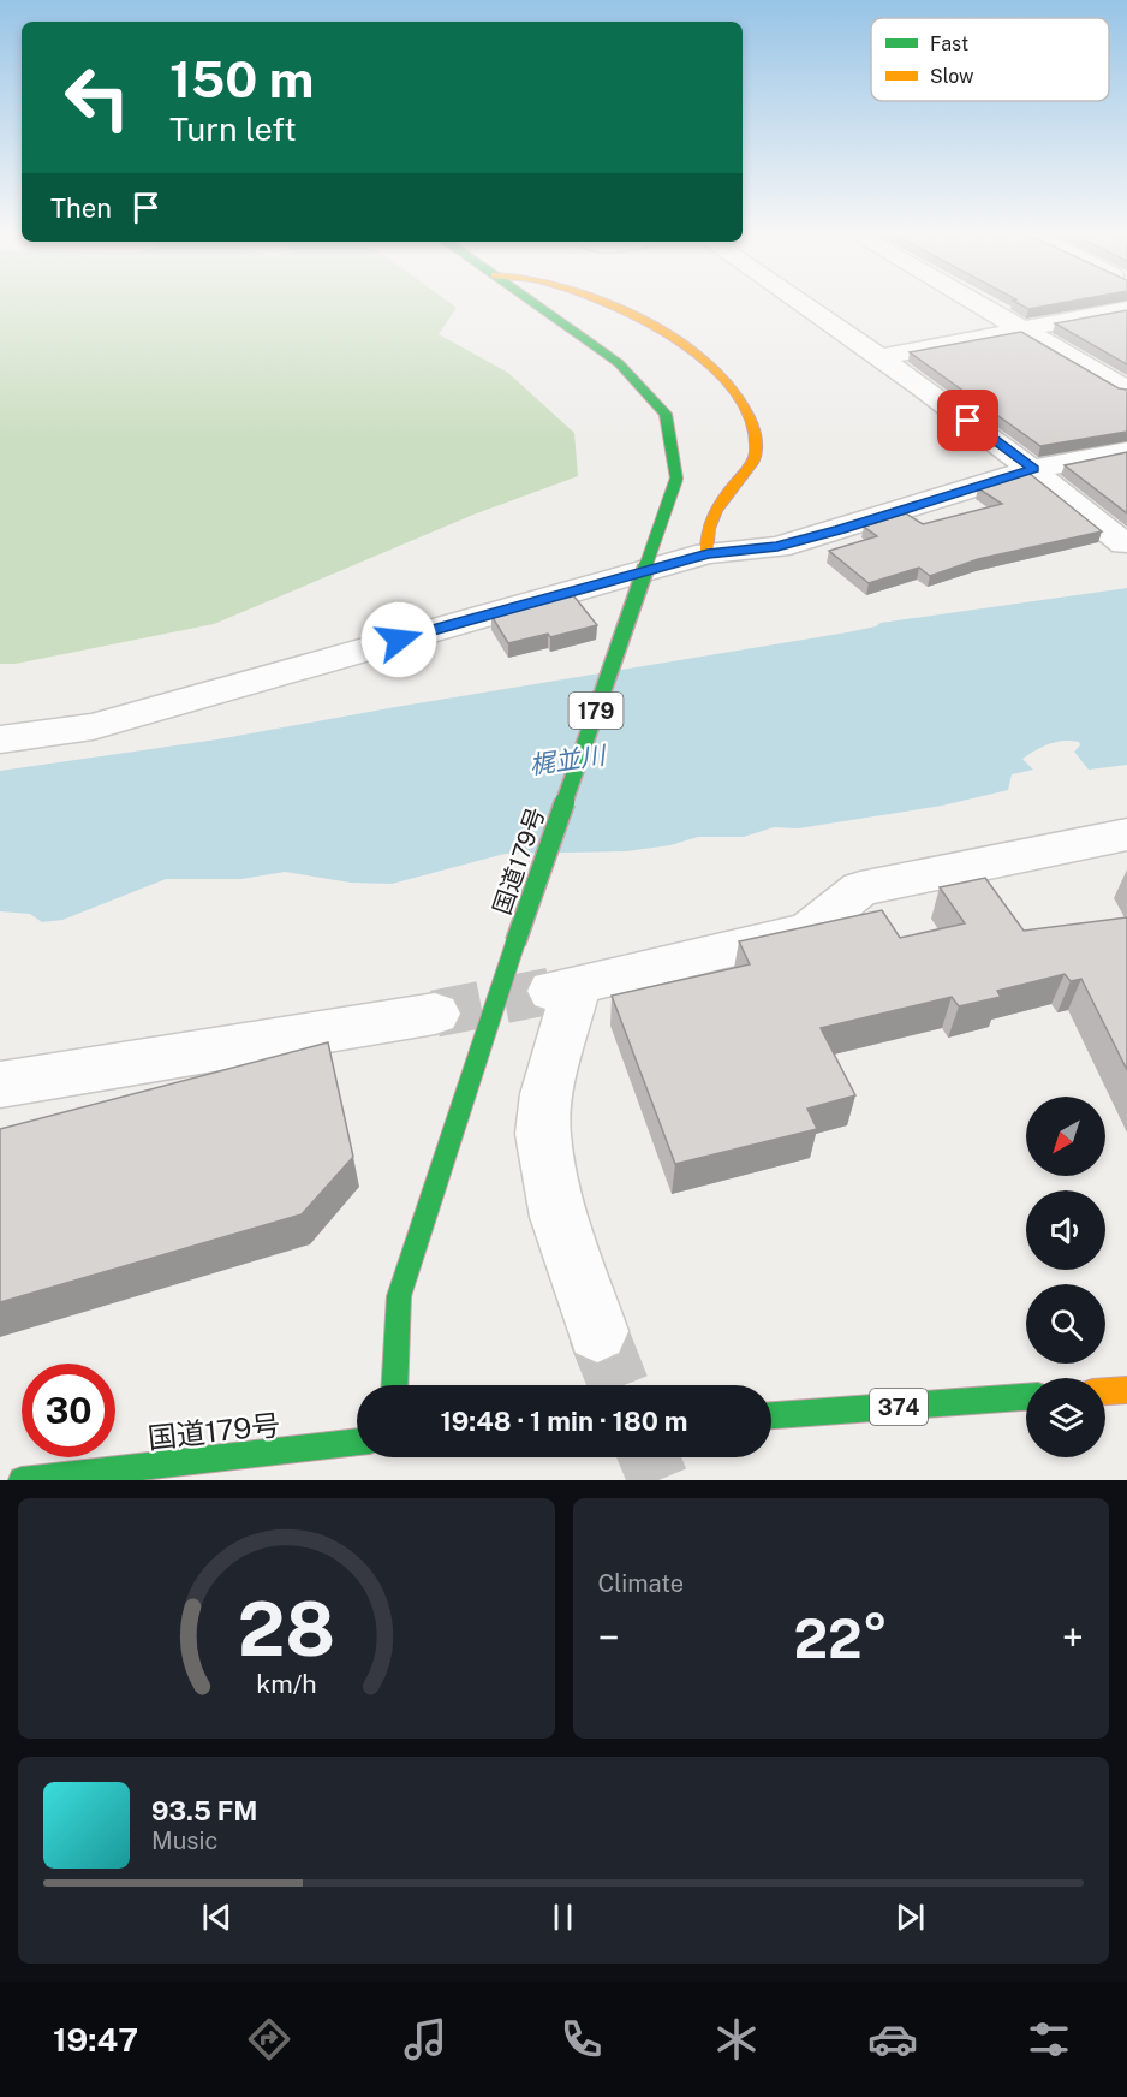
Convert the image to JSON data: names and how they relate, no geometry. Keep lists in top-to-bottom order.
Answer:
{
  "streets": {
    "highway": ["179", "国道179号", "374"]
  },
  "water": ["梶並川"],
  "legend": ["Fast", "Slow"],
  "north": "bottom left",
  "page": {
    "turn": ["150 m", "Turn left"],
    "then": "Then",
    "limit": "30",
    "trip": "19:48 · 1 min · 180 m",
    "tile": "Climate",
    "heat": ["−", "22°", "+"],
    "song": ["93.5 FM", "Music"],
    "tabs": "19:47",
    "gauge": ["28", "km/h"]
  }
}
